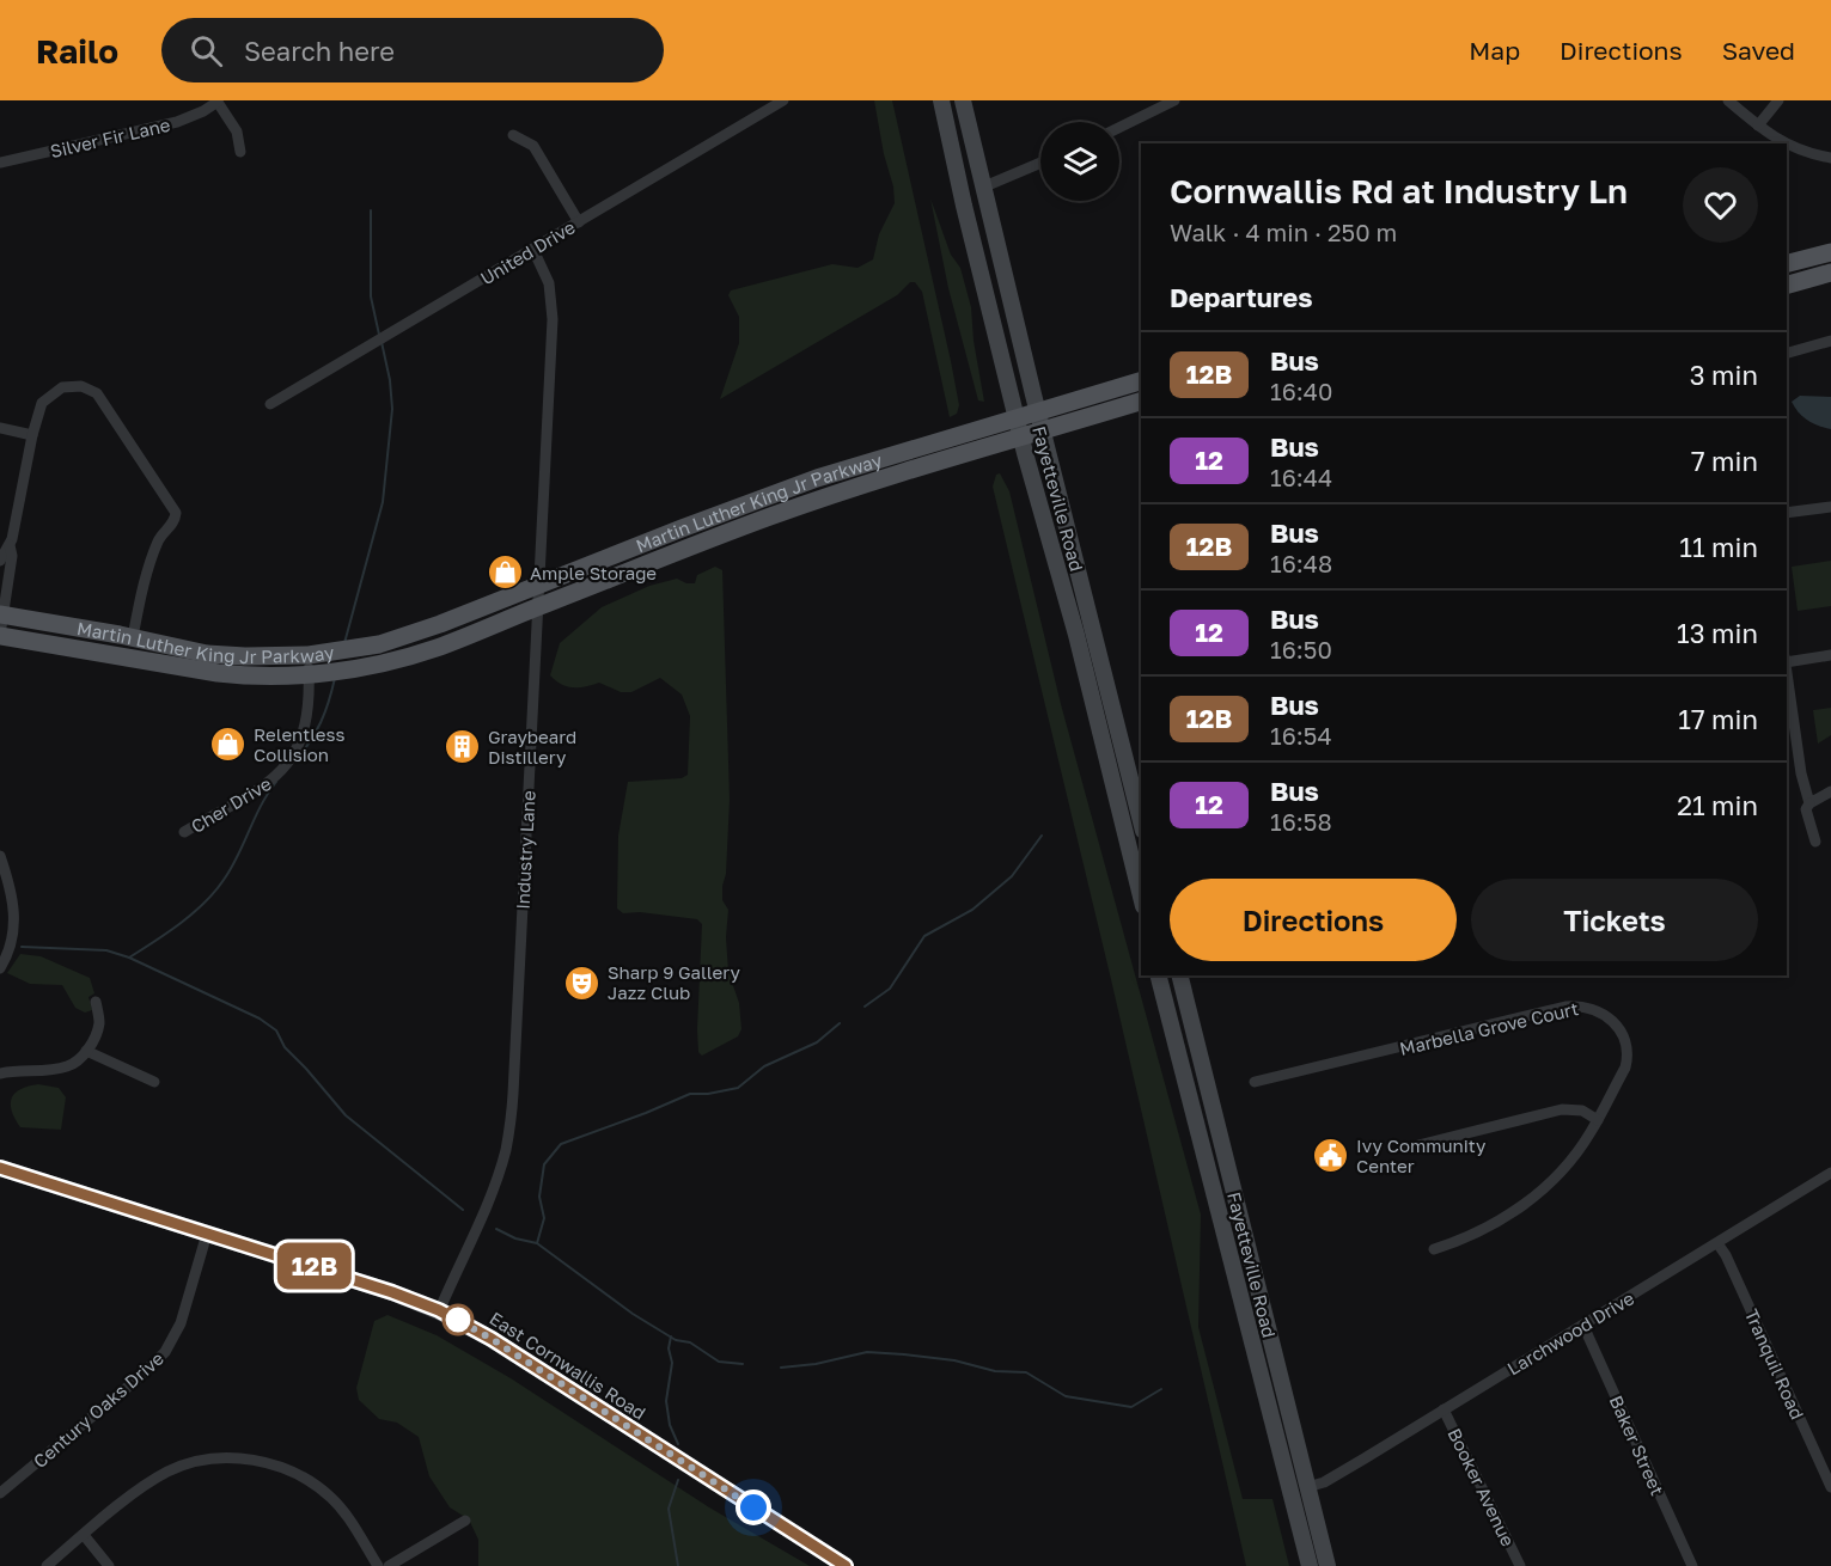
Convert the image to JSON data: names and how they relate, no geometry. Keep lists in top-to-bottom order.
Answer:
{
  "streets": {
    "main road": ["Fayetteville Road", "Martin Luther King Jr Parkway", "East Cornwallis Road"],
    "street": [
      "Silver Fir Lane",
      "United Drive",
      "Cher Drive",
      "Industry Lane",
      "Marbella Grove Court",
      "Larchwood Drive",
      "Tranquil Road",
      "Century Oaks Drive",
      "Baker Street",
      "Booker Avenue"
    ]
  },
  "crossings": [
    ["United Drive", "Industry Lane"],
    ["Fayetteville Road", "Martin Luther King Jr Parkway"],
    ["Fayetteville Road", "Larchwood Drive"],
    ["Martin Luther King Jr Parkway", "Cher Drive"],
    ["Martin Luther King Jr Parkway", "Industry Lane"],
    ["Industry Lane", "East Cornwallis Road"],
    ["Larchwood Drive", "Tranquil Road"],
    ["Larchwood Drive", "Baker Street"],
    ["Larchwood Drive", "Booker Avenue"],
    ["East Cornwallis Road", "Century Oaks Drive"]
  ],
  "places": {
    "shop": ["Ample Storage", "Relentless Collision"],
    "building": ["Graybeard Distillery"],
    "theatre": ["Sharp 9 Gallery Jazz Club"],
    "public building": ["Ivy Community Center"]
  },
  "lines": ["bus line 12B"],
  "page": {
    "header": "Railo",
    "search": "Search here",
    "nav": ["Map", "Directions", "Saved"],
    "on_map": "12B",
    "heading": [
      ["Cornwallis Rd at Industry Ln", "Walk · 4 min · 250 m"],
      "Departures"
    ],
    "list": [
      {
        "mark": "12B",
        "name": "Bus",
        "note": "16:40",
        "value": "3 min"
      },
      {
        "mark": "12",
        "name": "Bus",
        "note": "16:44",
        "value": "7 min"
      },
      {
        "mark": "12B",
        "name": "Bus",
        "note": "16:48",
        "value": "11 min"
      },
      {
        "mark": "12",
        "name": "Bus",
        "note": "16:50",
        "value": "13 min"
      },
      {
        "mark": "12B",
        "name": "Bus",
        "note": "16:54",
        "value": "17 min"
      },
      {
        "mark": "12",
        "name": "Bus",
        "note": "16:58",
        "value": "21 min"
      }
    ],
    "buttons": ["Directions", "Tickets"]
  }
}
